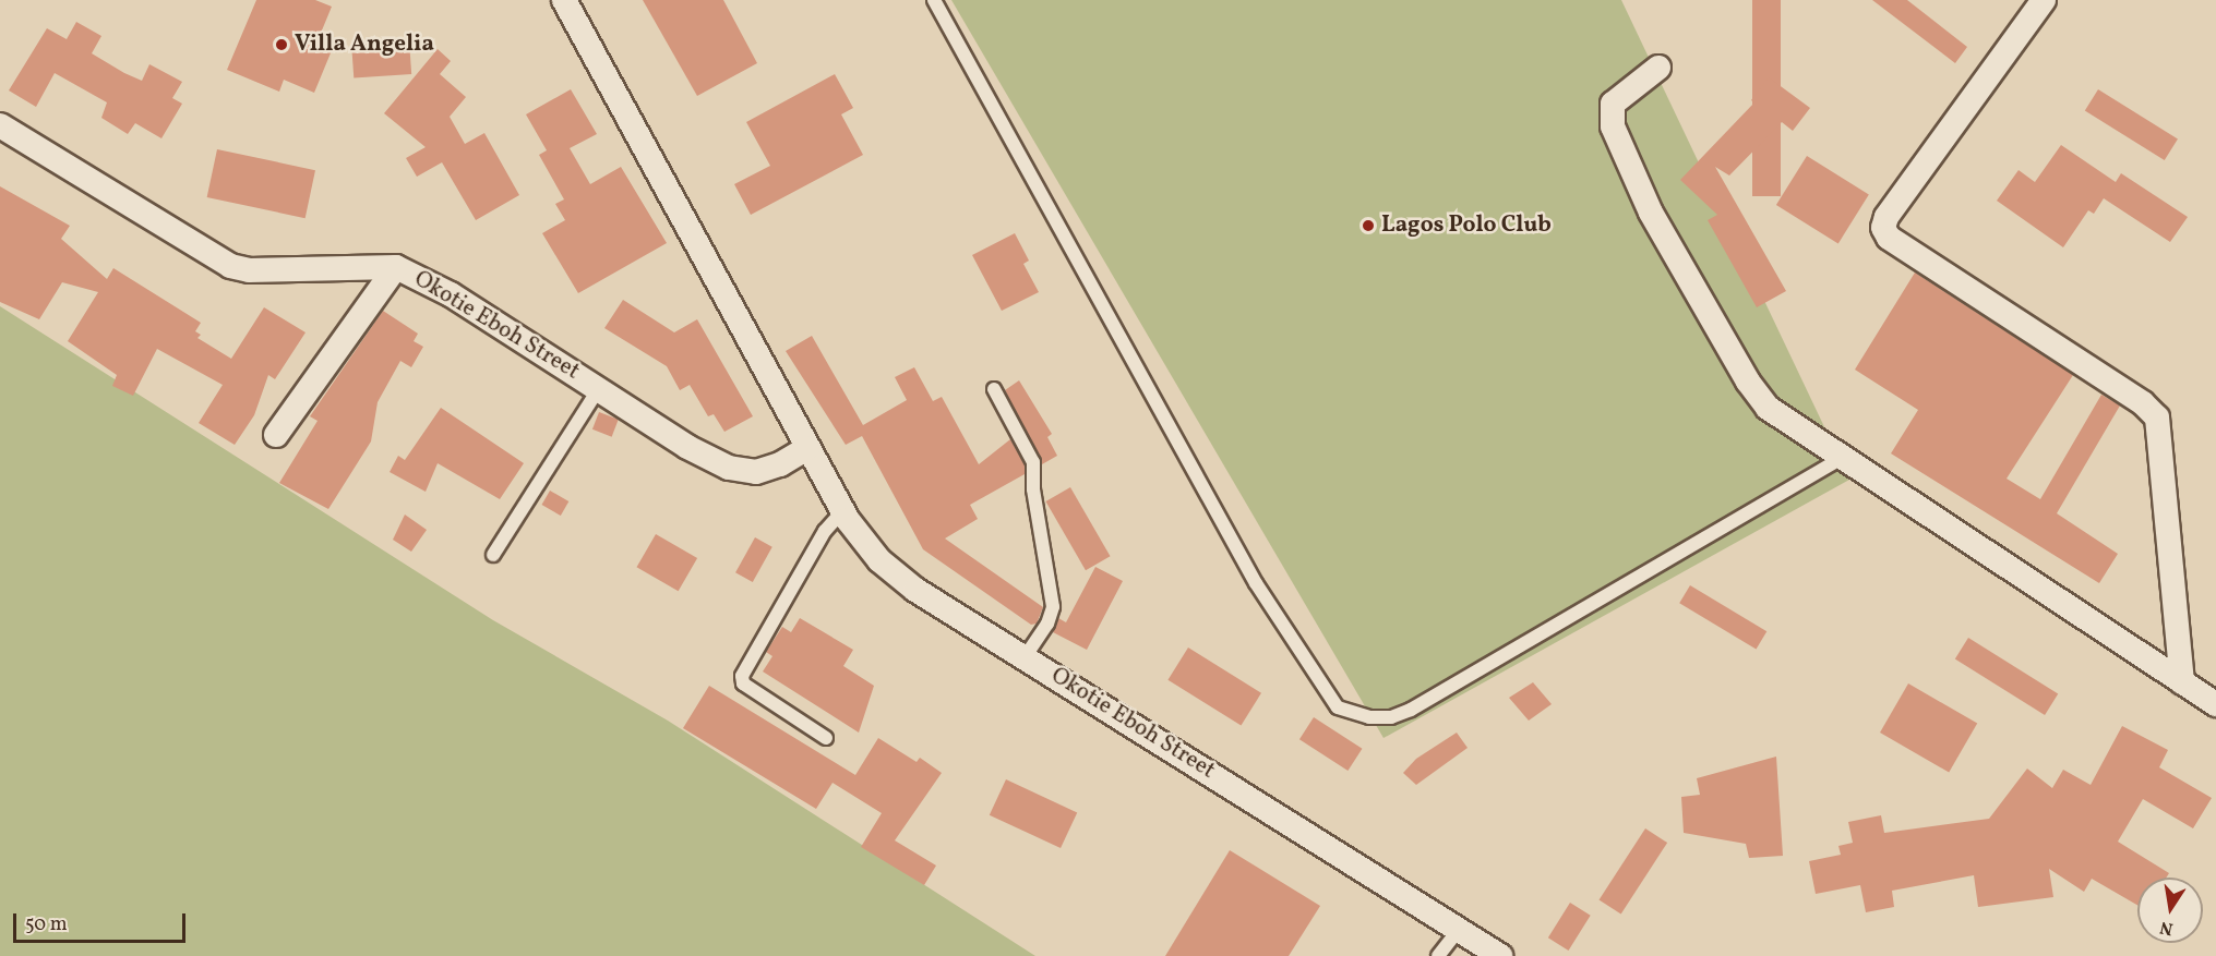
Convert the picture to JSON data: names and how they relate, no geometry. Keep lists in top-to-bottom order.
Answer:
{
  "streets": {
    "street": ["Okotie Eboh Street"]
  },
  "places": ["Villa Angelia", "Lagos Polo Club"],
  "scale_bar": "50 m",
  "north": "bottom"
}
